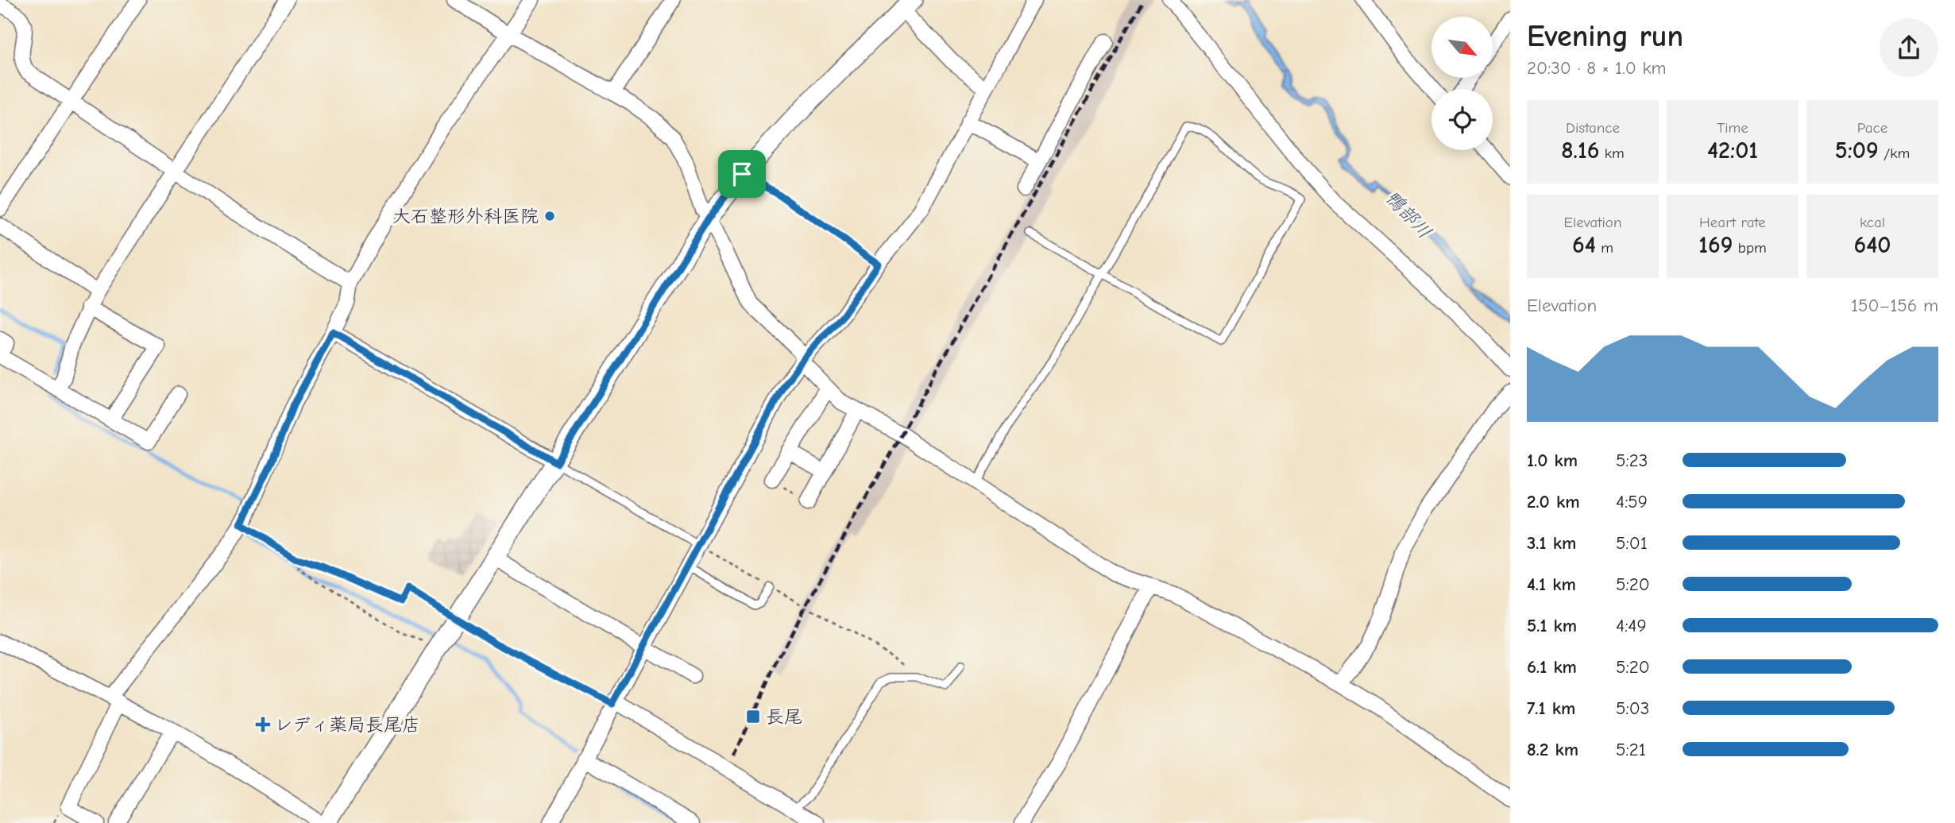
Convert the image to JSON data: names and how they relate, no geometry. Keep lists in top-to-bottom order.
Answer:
{
  "water": ["鴨部川"],
  "places": {
    "other": ["大石整形外科医院"],
    "transit": ["長尾"],
    "health": ["レディ薬局長尾店"]
  },
  "north": "bottom right",
  "page": {
    "heading": ["Evening run", "20:30 · 8 × 1.0 km"],
    "stats": [
      ["Distance", "8.16 km"],
      ["Time", "42:01"],
      ["Pace", "5:09 /km"],
      ["Elevation", "64 m"],
      ["Heart rate", "169 bpm"],
      ["kcal", "640"]
    ],
    "chart": ["Elevation", "150–156 m"],
    "list": [
      {
        "name": "1.0 km",
        "note": "5:23"
      },
      {
        "name": "2.0 km",
        "note": "4:59"
      },
      {
        "name": "3.1 km",
        "note": "5:01"
      },
      {
        "name": "4.1 km",
        "note": "5:20"
      },
      {
        "name": "5.1 km",
        "note": "4:49"
      },
      {
        "name": "6.1 km",
        "note": "5:20"
      },
      {
        "name": "7.1 km",
        "note": "5:03"
      },
      {
        "name": "8.2 km",
        "note": "5:21"
      }
    ]
  }
}
